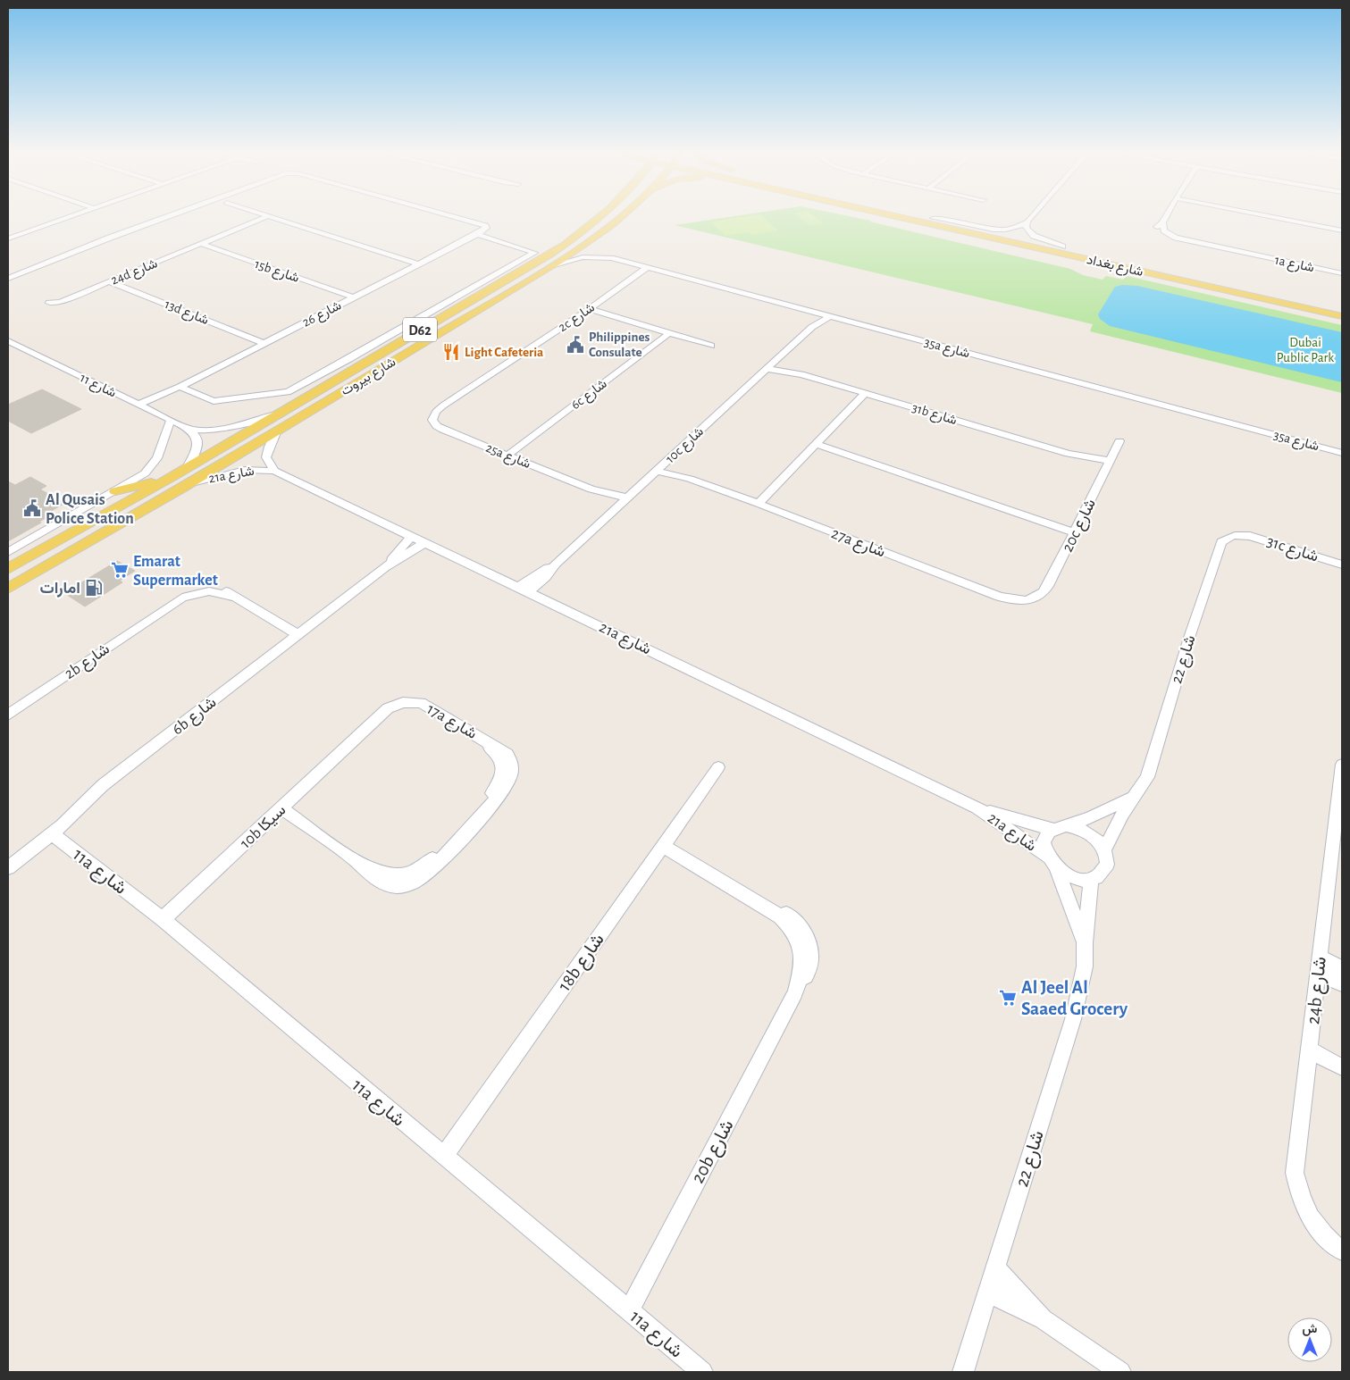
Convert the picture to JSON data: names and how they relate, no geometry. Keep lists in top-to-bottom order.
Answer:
{
  "streets": {
    "main road": ["شارع بغداد", "D62", "شارع بيروت"],
    "street": [
      "1a شارع",
      "15b شارع",
      "24d شارع",
      "13d شارع",
      "شارع 26",
      "2c شارع",
      "35a شارع",
      "شارع 11",
      "6c شارع",
      "31b شارع",
      "10c شارع",
      "25a شارع",
      "21a شارع",
      "20c شارع",
      "27a شارع",
      "31c شارع",
      "شارع 22",
      "2b شارع",
      "6b شارع",
      "17a شارع",
      "10b سيكا",
      "11a شارع",
      "18b شارع",
      "24b شارع",
      "20b شارع"
    ]
  },
  "crossings": [
    ["15b شارع", "24d شارع"],
    ["15b شارع", "شارع 26"],
    ["24d شارع", "13d شارع"],
    ["13d شارع", "شارع 26"],
    ["شارع 26", "شارع 11"],
    ["2c شارع", "35a شارع"],
    ["2c شارع", "25a شارع"],
    ["35a شارع", "شارع بيروت"],
    ["35a شارع", "10c شارع"],
    ["شارع بيروت", "شارع 11"],
    ["شارع بيروت", "21a شارع"],
    ["6c شارع", "25a شارع"],
    ["31b شارع", "10c شارع"],
    ["31b شارع", "20c شارع"],
    ["10c شارع", "25a شارع"],
    ["10c شارع", "21a شارع"],
    ["10c شارع", "27a شارع"],
    ["21a شارع", "شارع 22"],
    ["21a شارع", "6b شارع"],
    ["20c شارع", "27a شارع"],
    ["31c شارع", "شارع 22"],
    ["2b شارع", "6b شارع"],
    ["6b شارع", "11a شارع"],
    ["17a شارع", "10b سيكا"],
    ["10b سيكا", "11a شارع"],
    ["11a شارع", "18b شارع"],
    ["11a شارع", "20b شارع"],
    ["18b شارع", "20b شارع"]
  ],
  "parks": ["Dubai Public Park"],
  "places": {
    "public building": ["Philippines Consulate", "Al Qusais Police Station"],
    "restaurant": ["Light Cafeteria"],
    "supermarket": ["Emarat Supermarket", "Al Jeel Al Saaed Grocery"],
    "fuel station": ["امارات"]
  },
  "north": "top"
}
